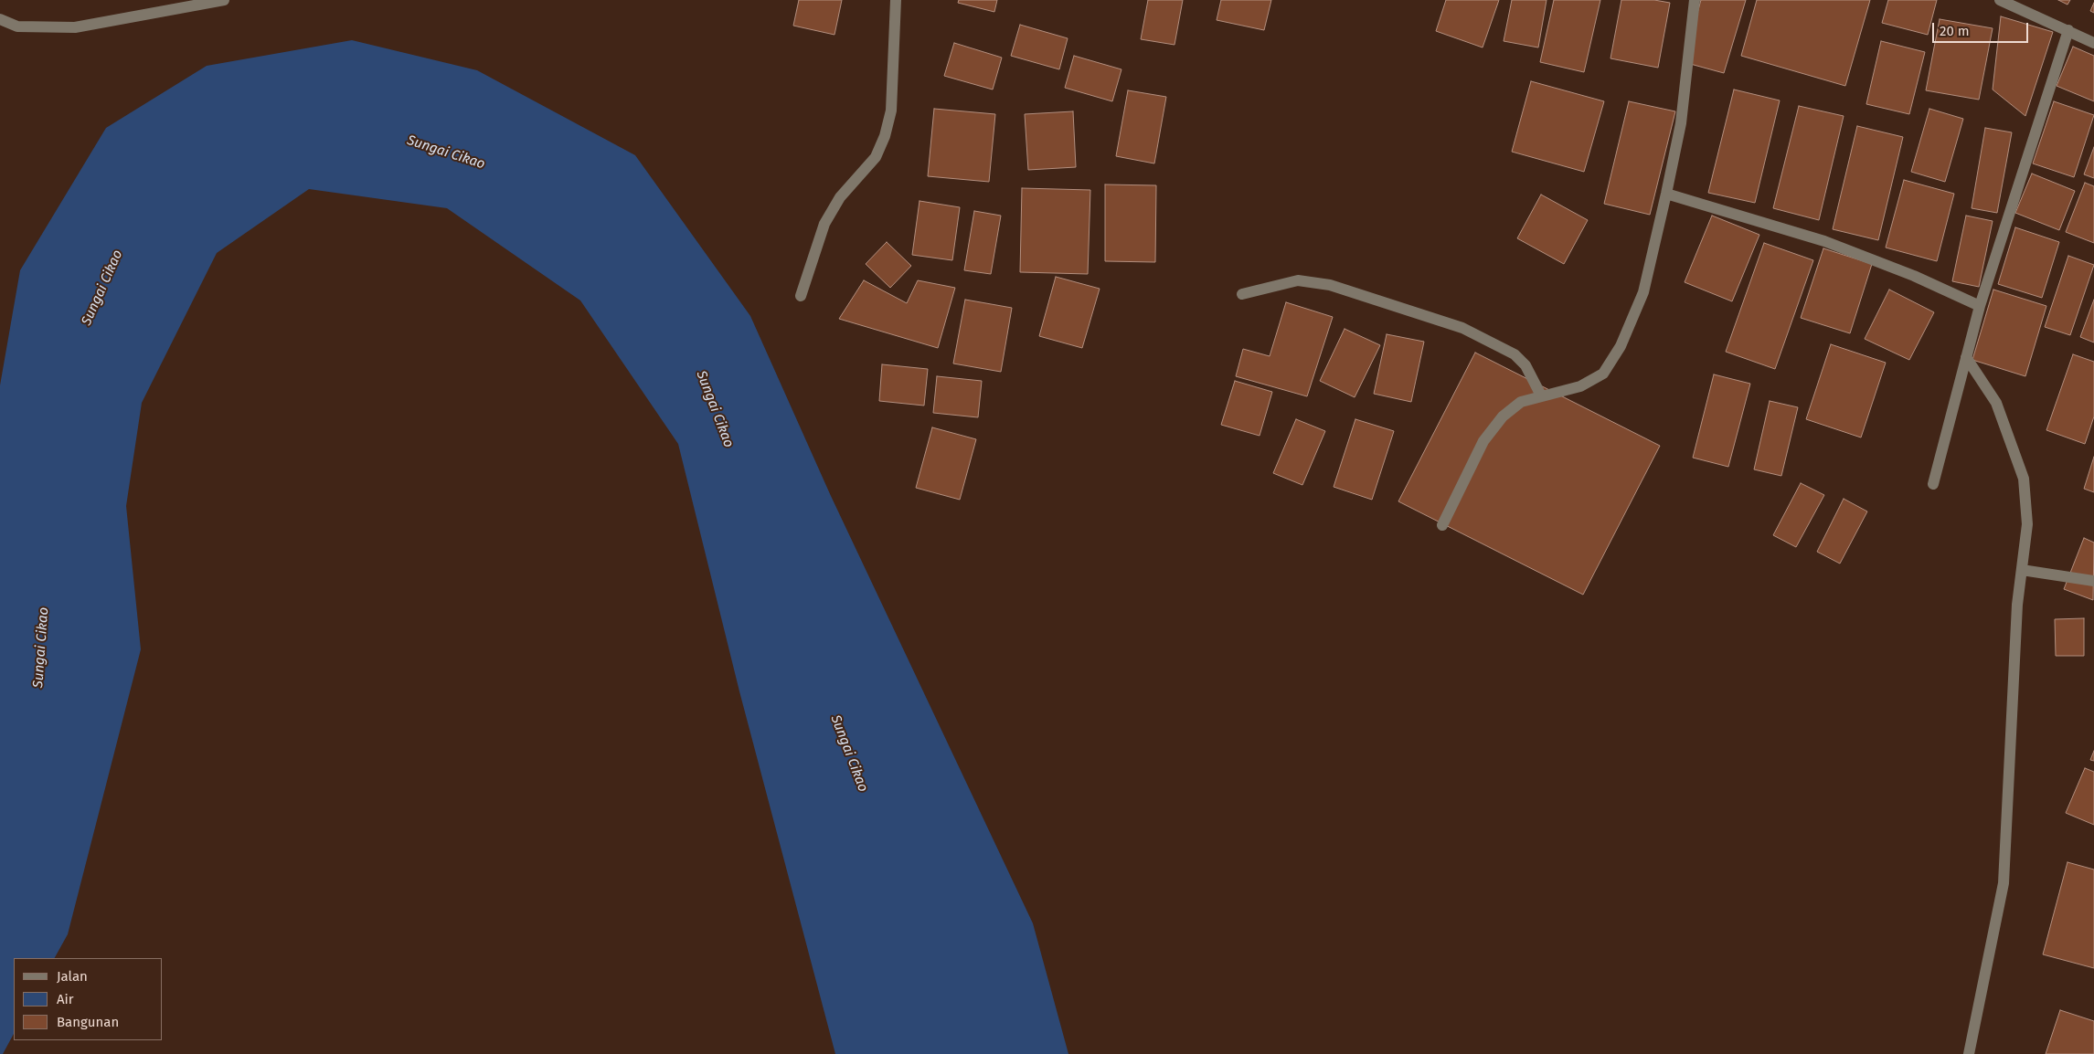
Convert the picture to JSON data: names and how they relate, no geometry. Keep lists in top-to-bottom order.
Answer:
{
  "water": ["Sungai Cikao"],
  "legend": ["Jalan", "Air", "Bangunan"],
  "scale_bar": "20 m"
}
